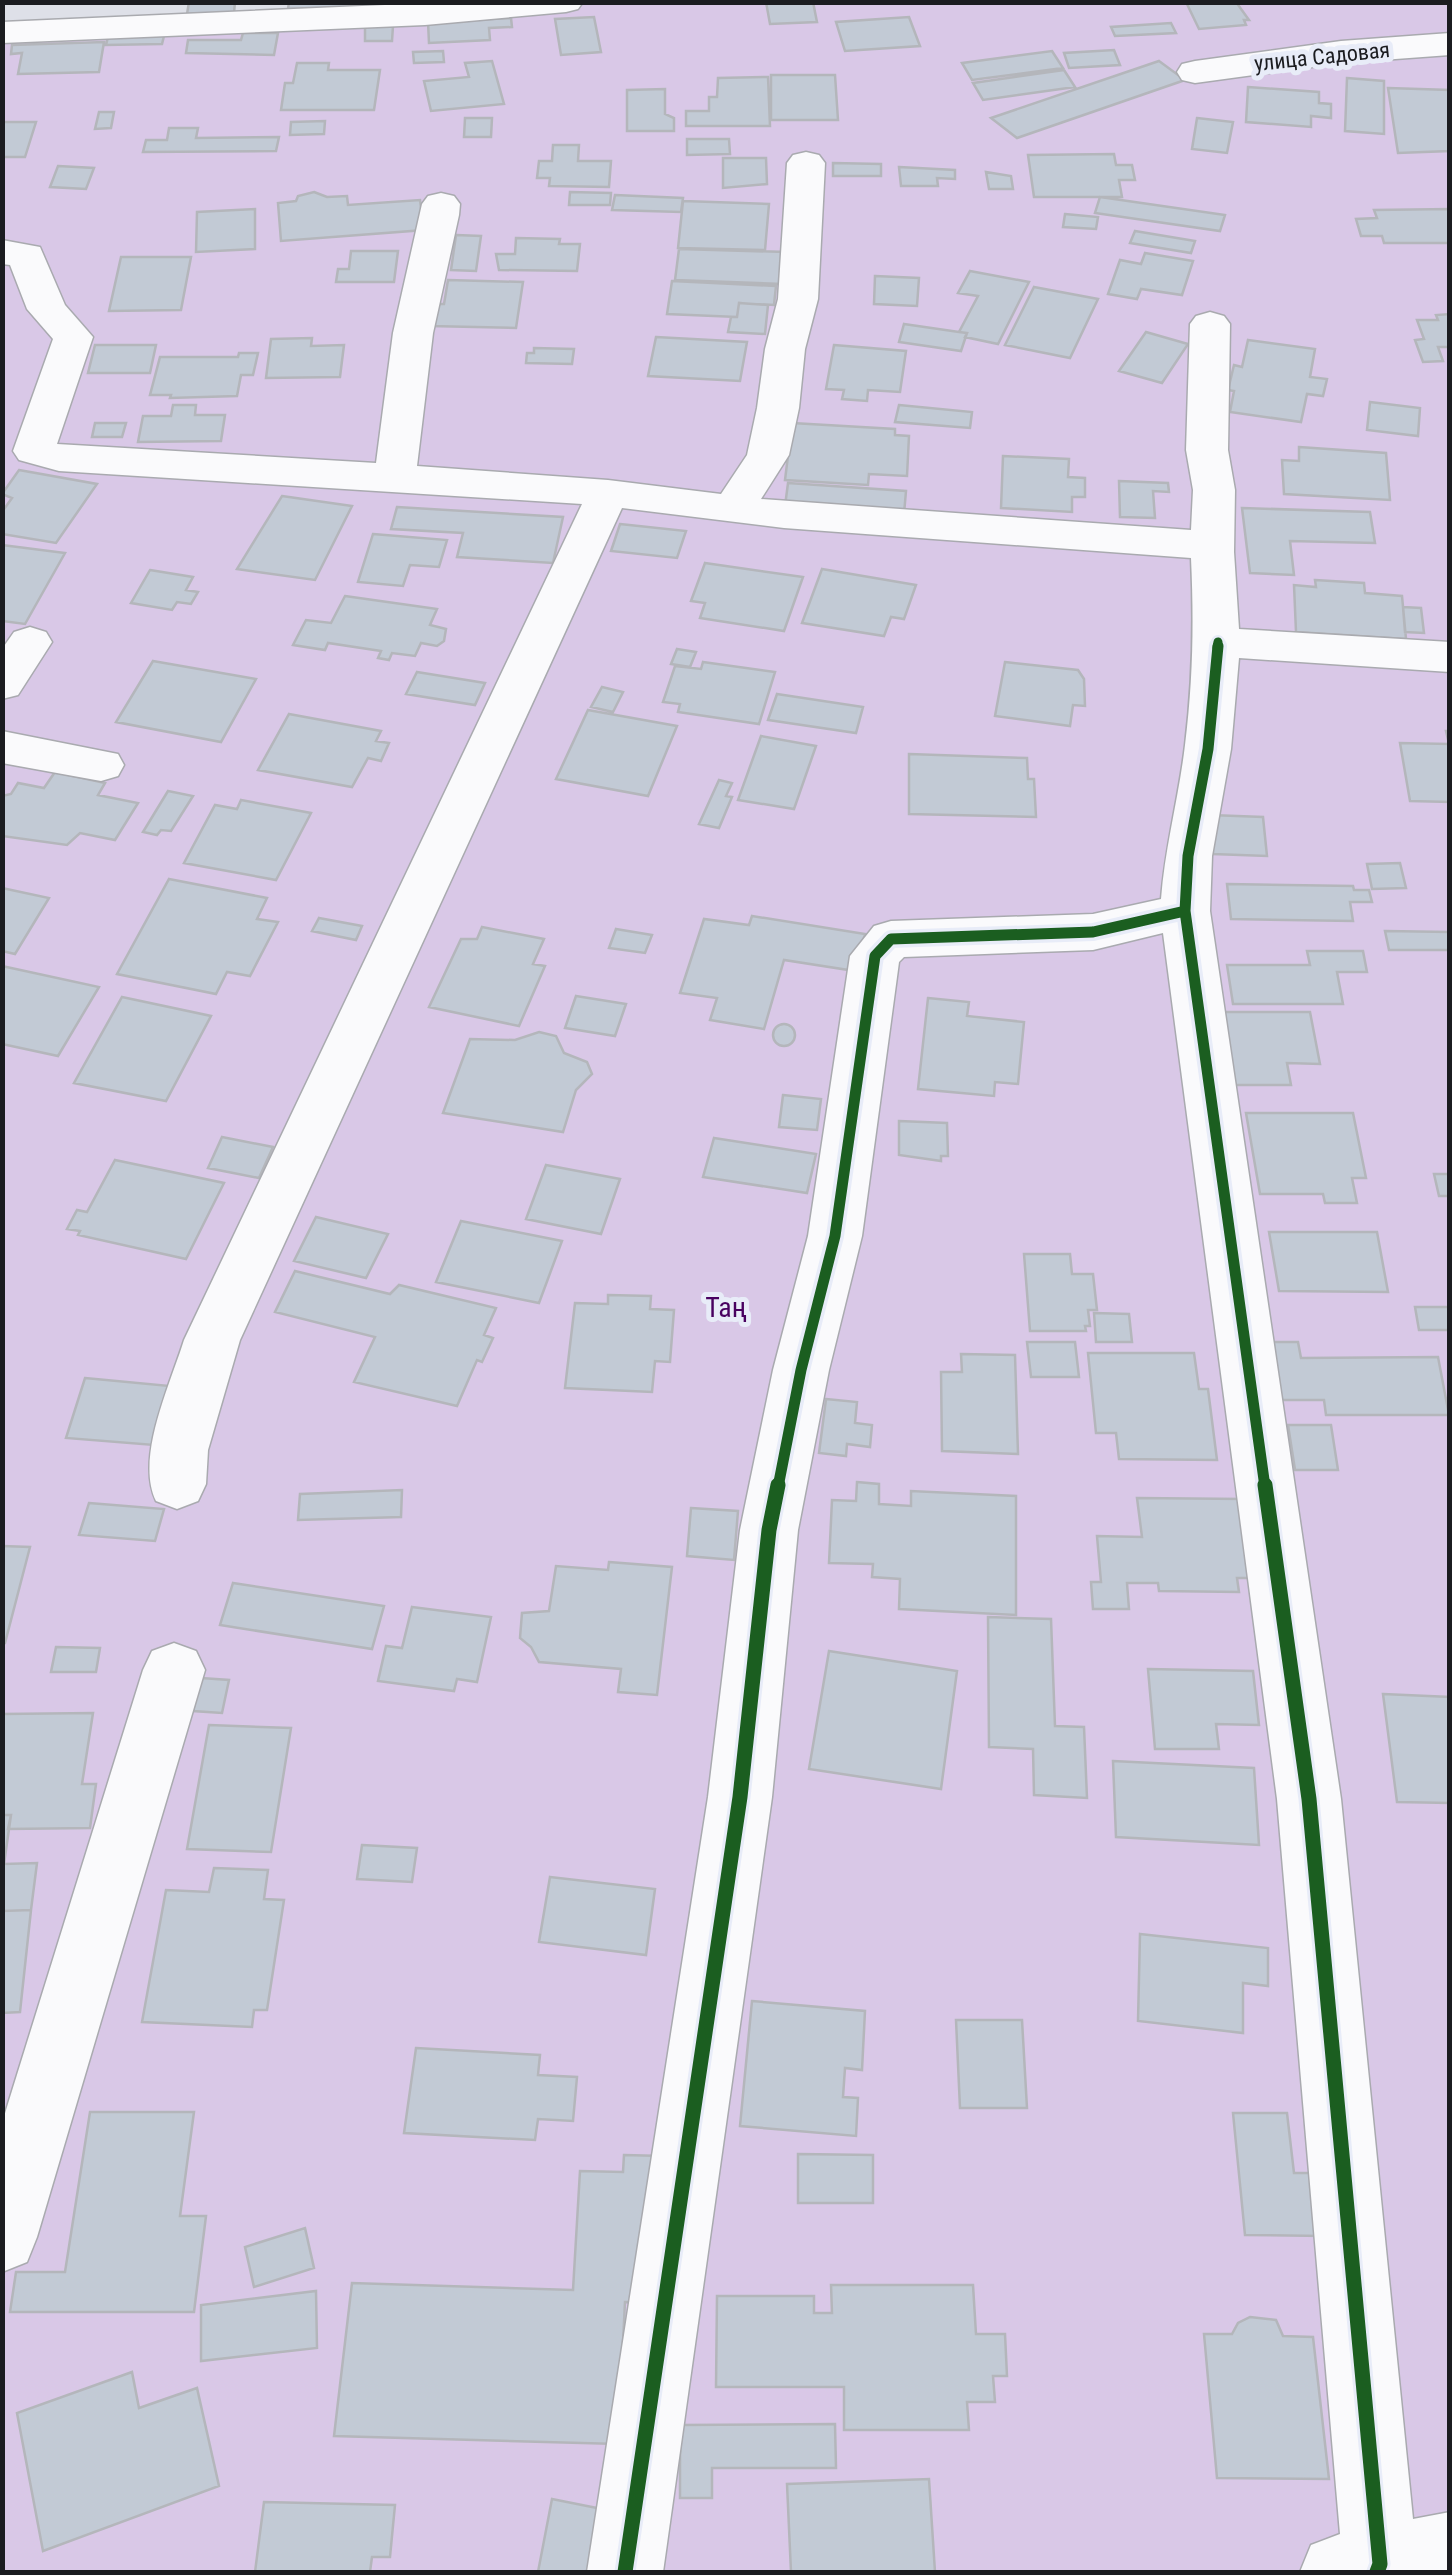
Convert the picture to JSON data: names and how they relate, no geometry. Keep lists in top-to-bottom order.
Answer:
{
  "streets": {
    "street": ["улица Садовая"]
  },
  "parks": ["Таң"]
}
